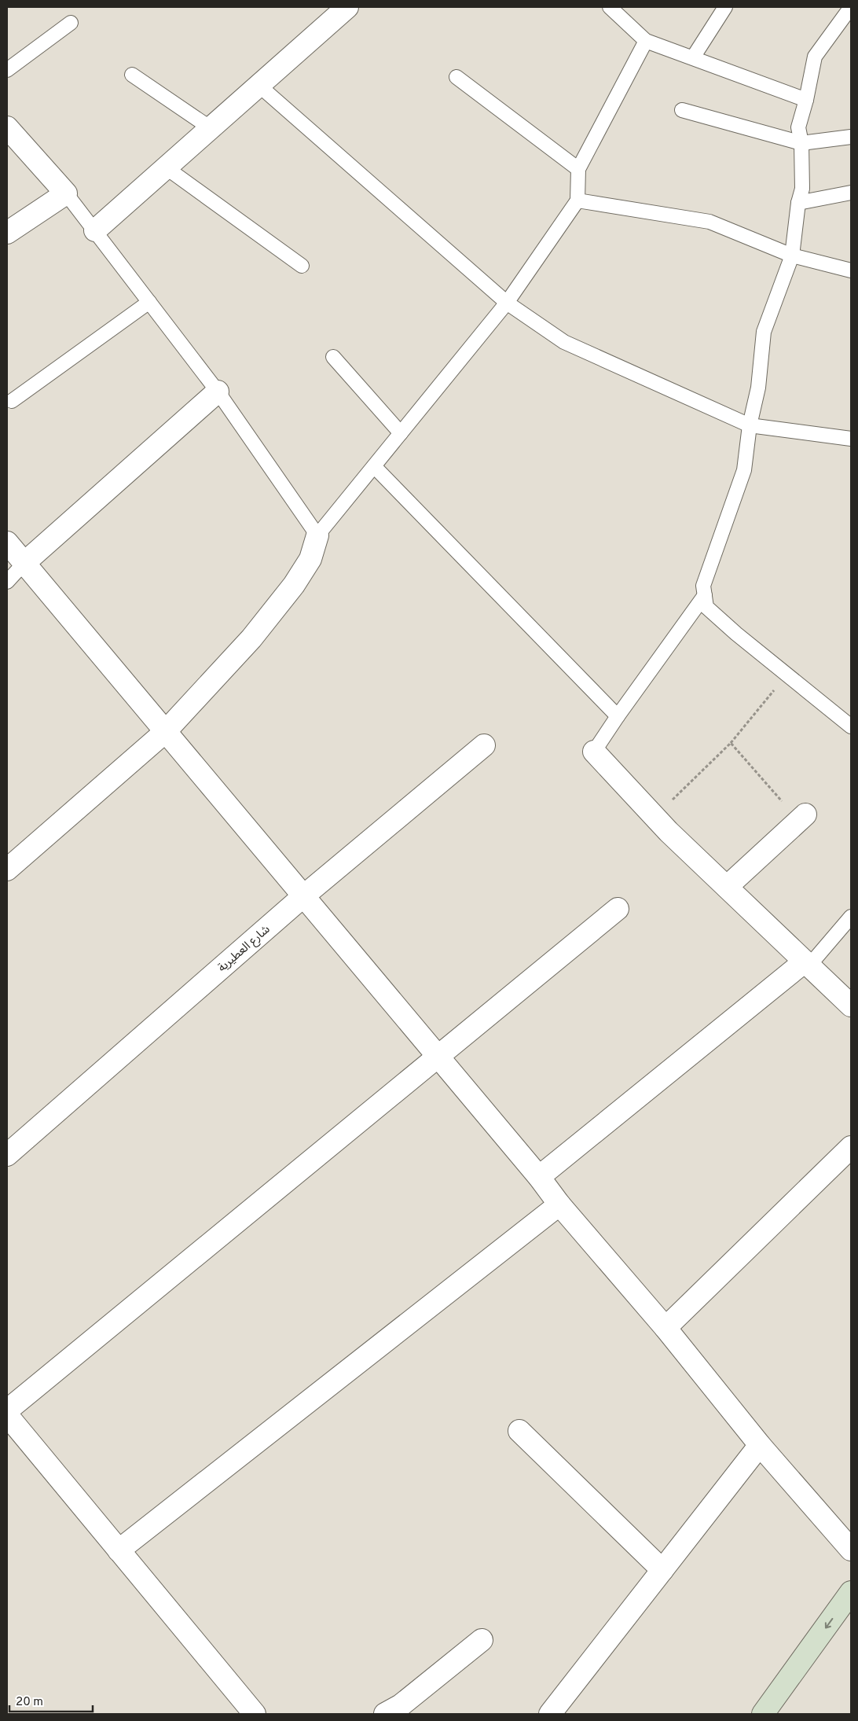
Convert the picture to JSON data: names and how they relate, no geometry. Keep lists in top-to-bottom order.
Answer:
{
  "streets": {
    "street": ["شارع العطيرية"]
  },
  "scale_bar": "20 m"
}
